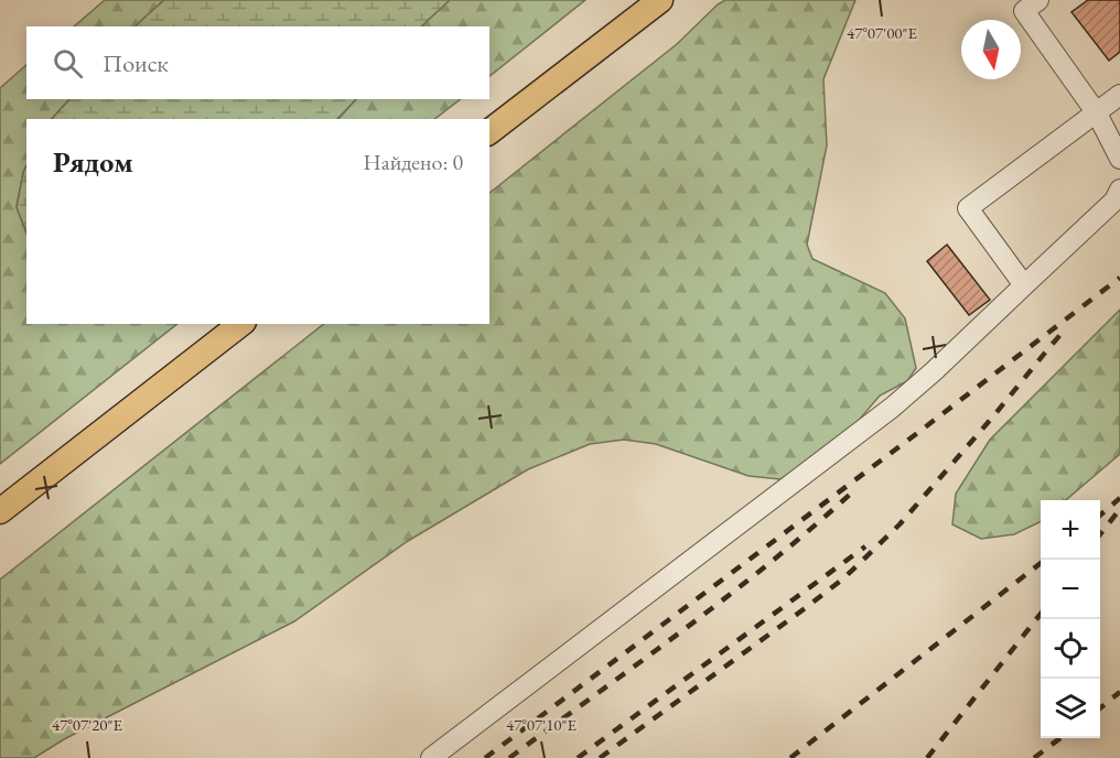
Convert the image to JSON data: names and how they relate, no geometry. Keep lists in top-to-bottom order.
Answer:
{
  "north": "bottom",
  "page": {
    "search": "Поиск",
    "heading": ["Рядом", "Найдено: 0"],
    "map_buttons": ["+", "−"]
  },
  "coordinates": ["47°07'00\"E", "47°07'20\"E", "47°07'10\"E"]
}
